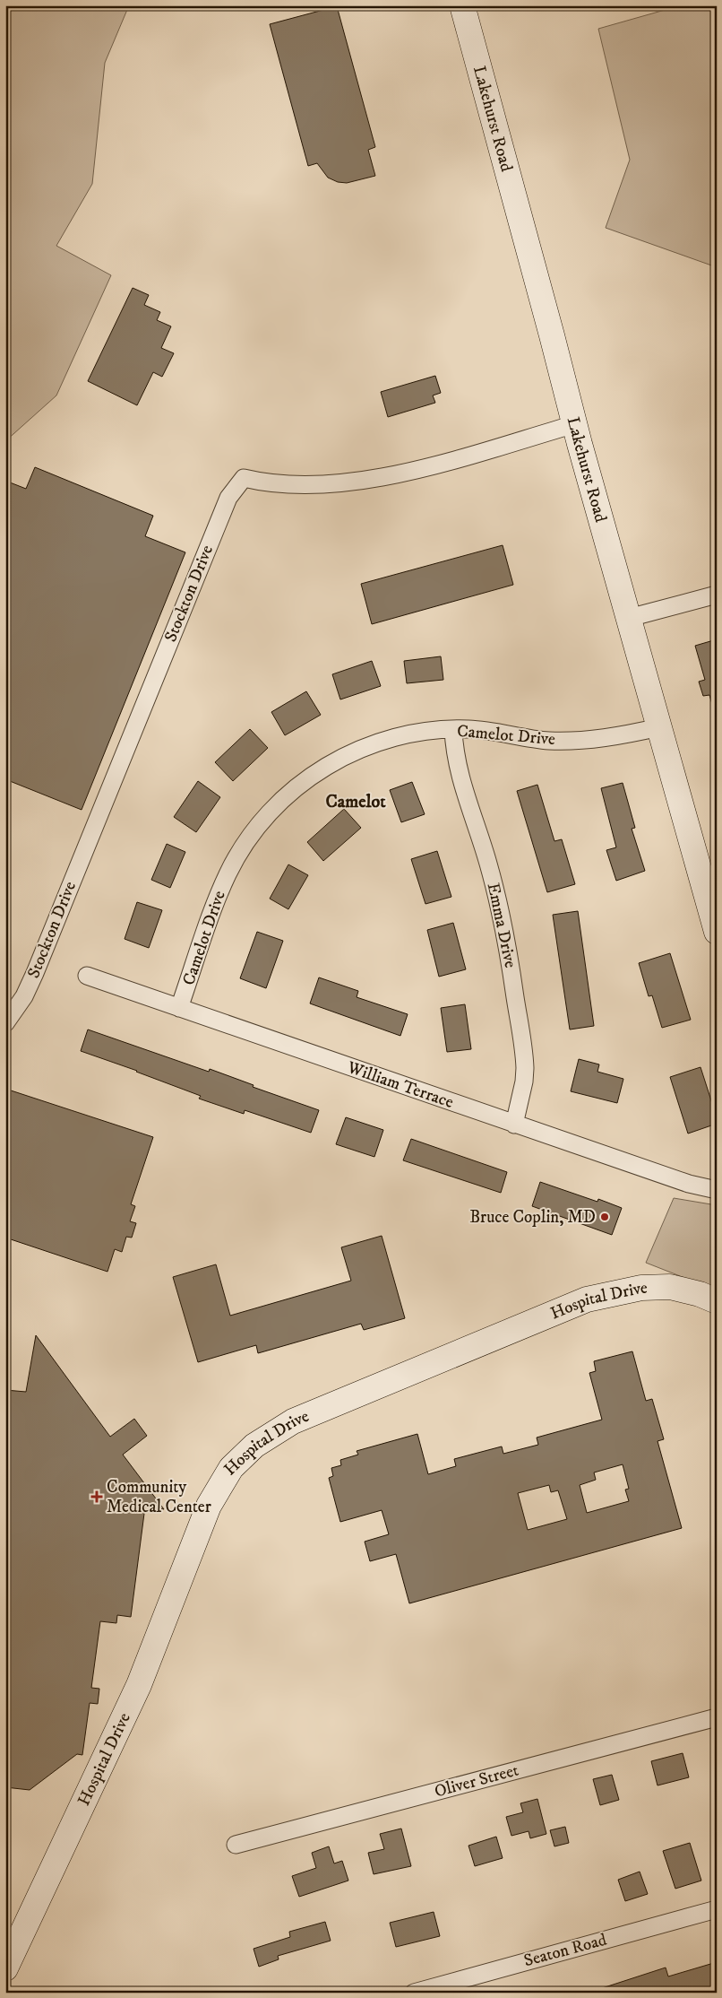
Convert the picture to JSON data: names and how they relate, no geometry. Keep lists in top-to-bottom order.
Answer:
{
  "streets": {
    "street": [
      "Lakehurst Road",
      "Stockton Drive",
      "Camelot Drive",
      "Emma Drive",
      "William Terrace",
      "Hospital Drive",
      "Oliver Street",
      "Seaton Road"
    ]
  },
  "crossings": [
    ["Lakehurst Road", "Stockton Drive"],
    ["Lakehurst Road", "Camelot Drive"],
    ["Camelot Drive", "Emma Drive"],
    ["Camelot Drive", "William Terrace"],
    ["Emma Drive", "William Terrace"]
  ],
  "districts": ["Camelot"],
  "places": {
    "other": ["Bruce Coplin, MD"],
    "health": ["Community Medical Center"]
  }
}
